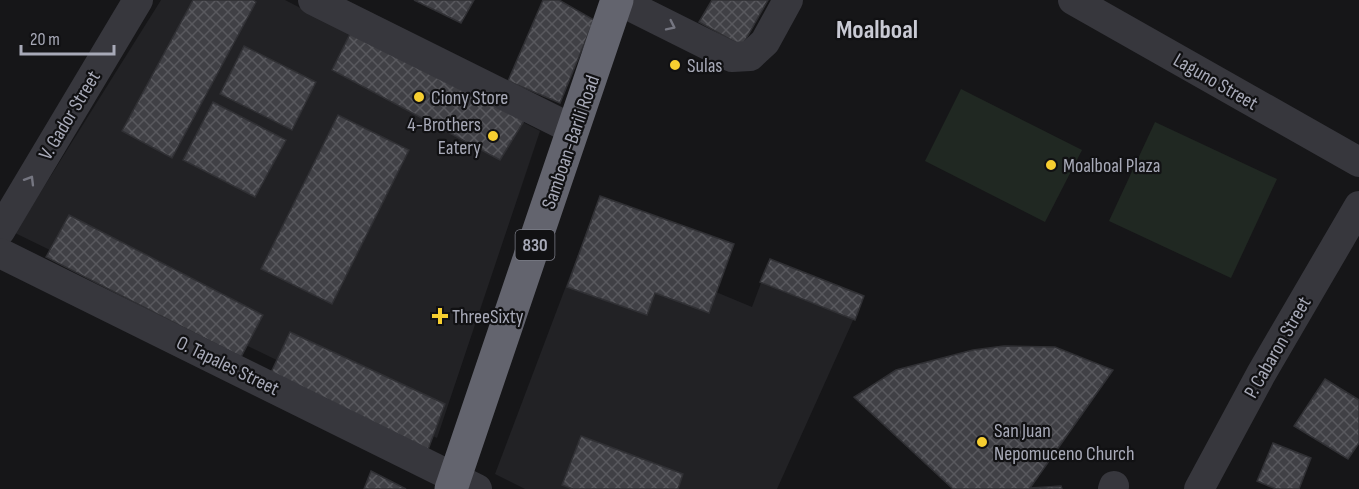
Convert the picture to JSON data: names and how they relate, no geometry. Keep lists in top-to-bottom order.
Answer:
{
  "streets": {
    "highway": ["Samboan-Barili Road", "830"],
    "street": [
      "Laguno Street",
      "V. Gador Street",
      "P. Cabaron Street",
      "O. Tapales Street"
    ]
  },
  "crossings": [
    ["Samboan-Barili Road", "O. Tapales Street"]
  ],
  "one_way": ["V. Gador Street"],
  "districts": ["Moalboal"],
  "places": {
    "other": [
      "Sulas",
      "Ciony Store",
      "4-Brothers Eatery",
      "Moalboal Plaza",
      "San Juan Nepomuceno Church"
    ],
    "health": ["ThreeSixty"]
  },
  "scale_bar": "20 m"
}
